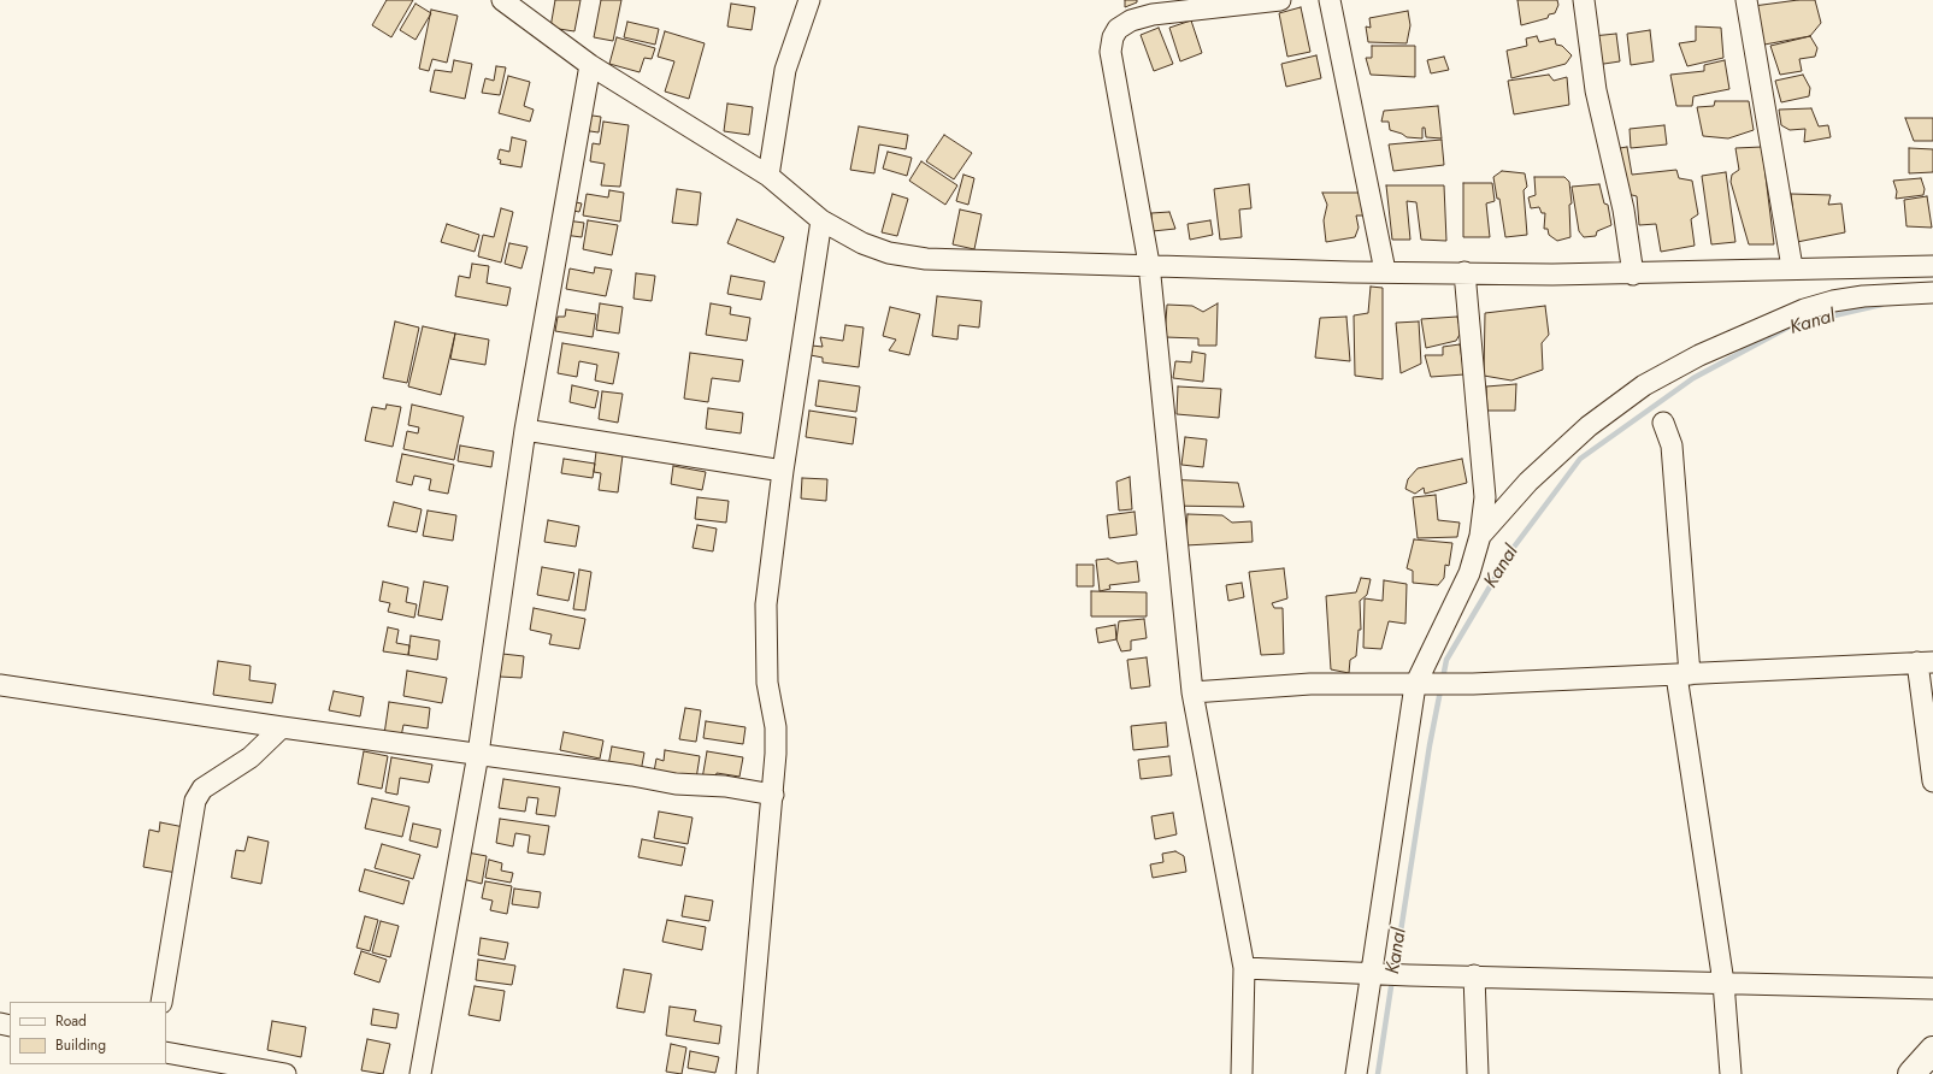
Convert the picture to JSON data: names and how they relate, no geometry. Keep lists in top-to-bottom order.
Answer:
{
  "water": ["Kanal"],
  "legend": ["Road", "Building"]
}
